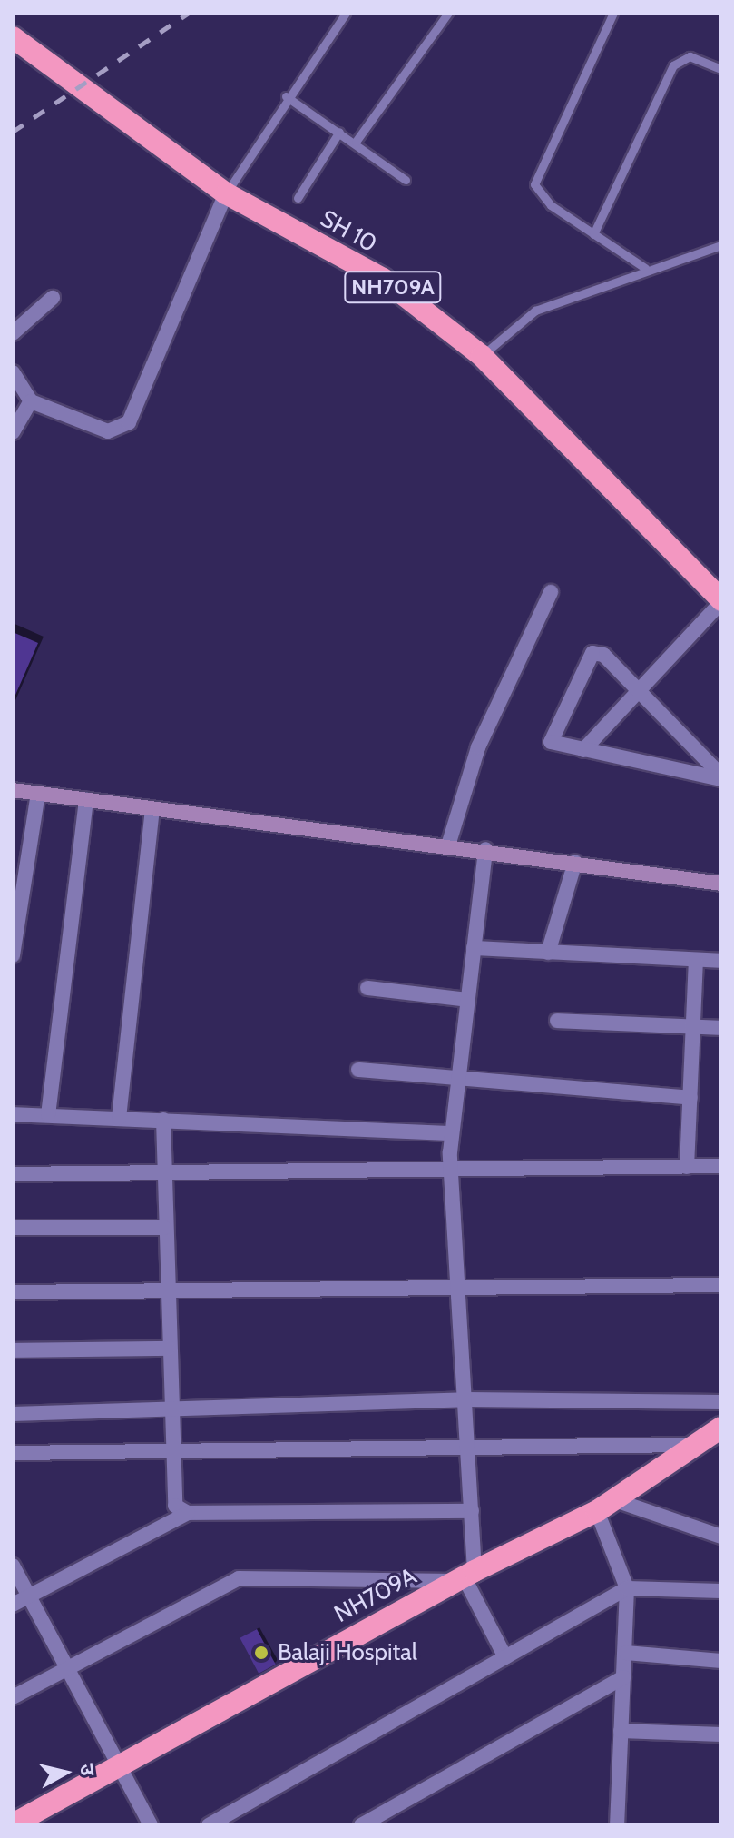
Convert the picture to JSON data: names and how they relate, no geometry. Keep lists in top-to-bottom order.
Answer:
{
  "streets": {
    "highway": ["SH 10", "NH709A"]
  },
  "places": ["Balaji Hospital"],
  "north": "right"
}
